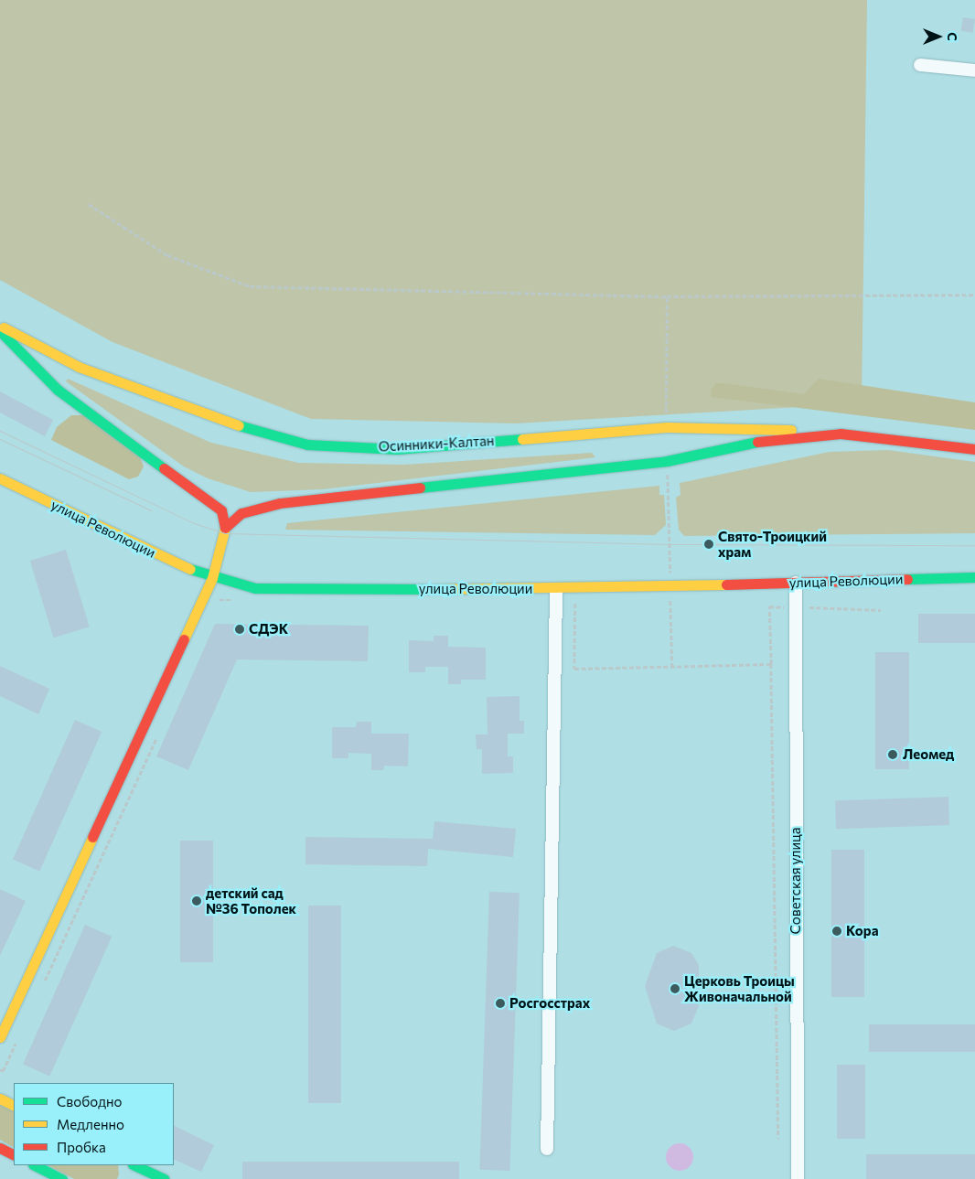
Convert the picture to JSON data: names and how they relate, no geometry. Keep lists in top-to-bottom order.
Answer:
{
  "streets": {
    "street": ["Осинники-Калтан", "улица Революции", "Советская улица"]
  },
  "crossings": [
    ["улица Революции", "Советская улица"]
  ],
  "places": [
    "Свято-Троицкий храм",
    "СДЭК",
    "Леомед",
    "детский сад №36 Тополек",
    "Кора",
    "Церковь Троицы Живоначальной",
    "Росгосстрах"
  ],
  "legend": ["Свободно", "Медленно", "Пробка"],
  "north": "right"
}
